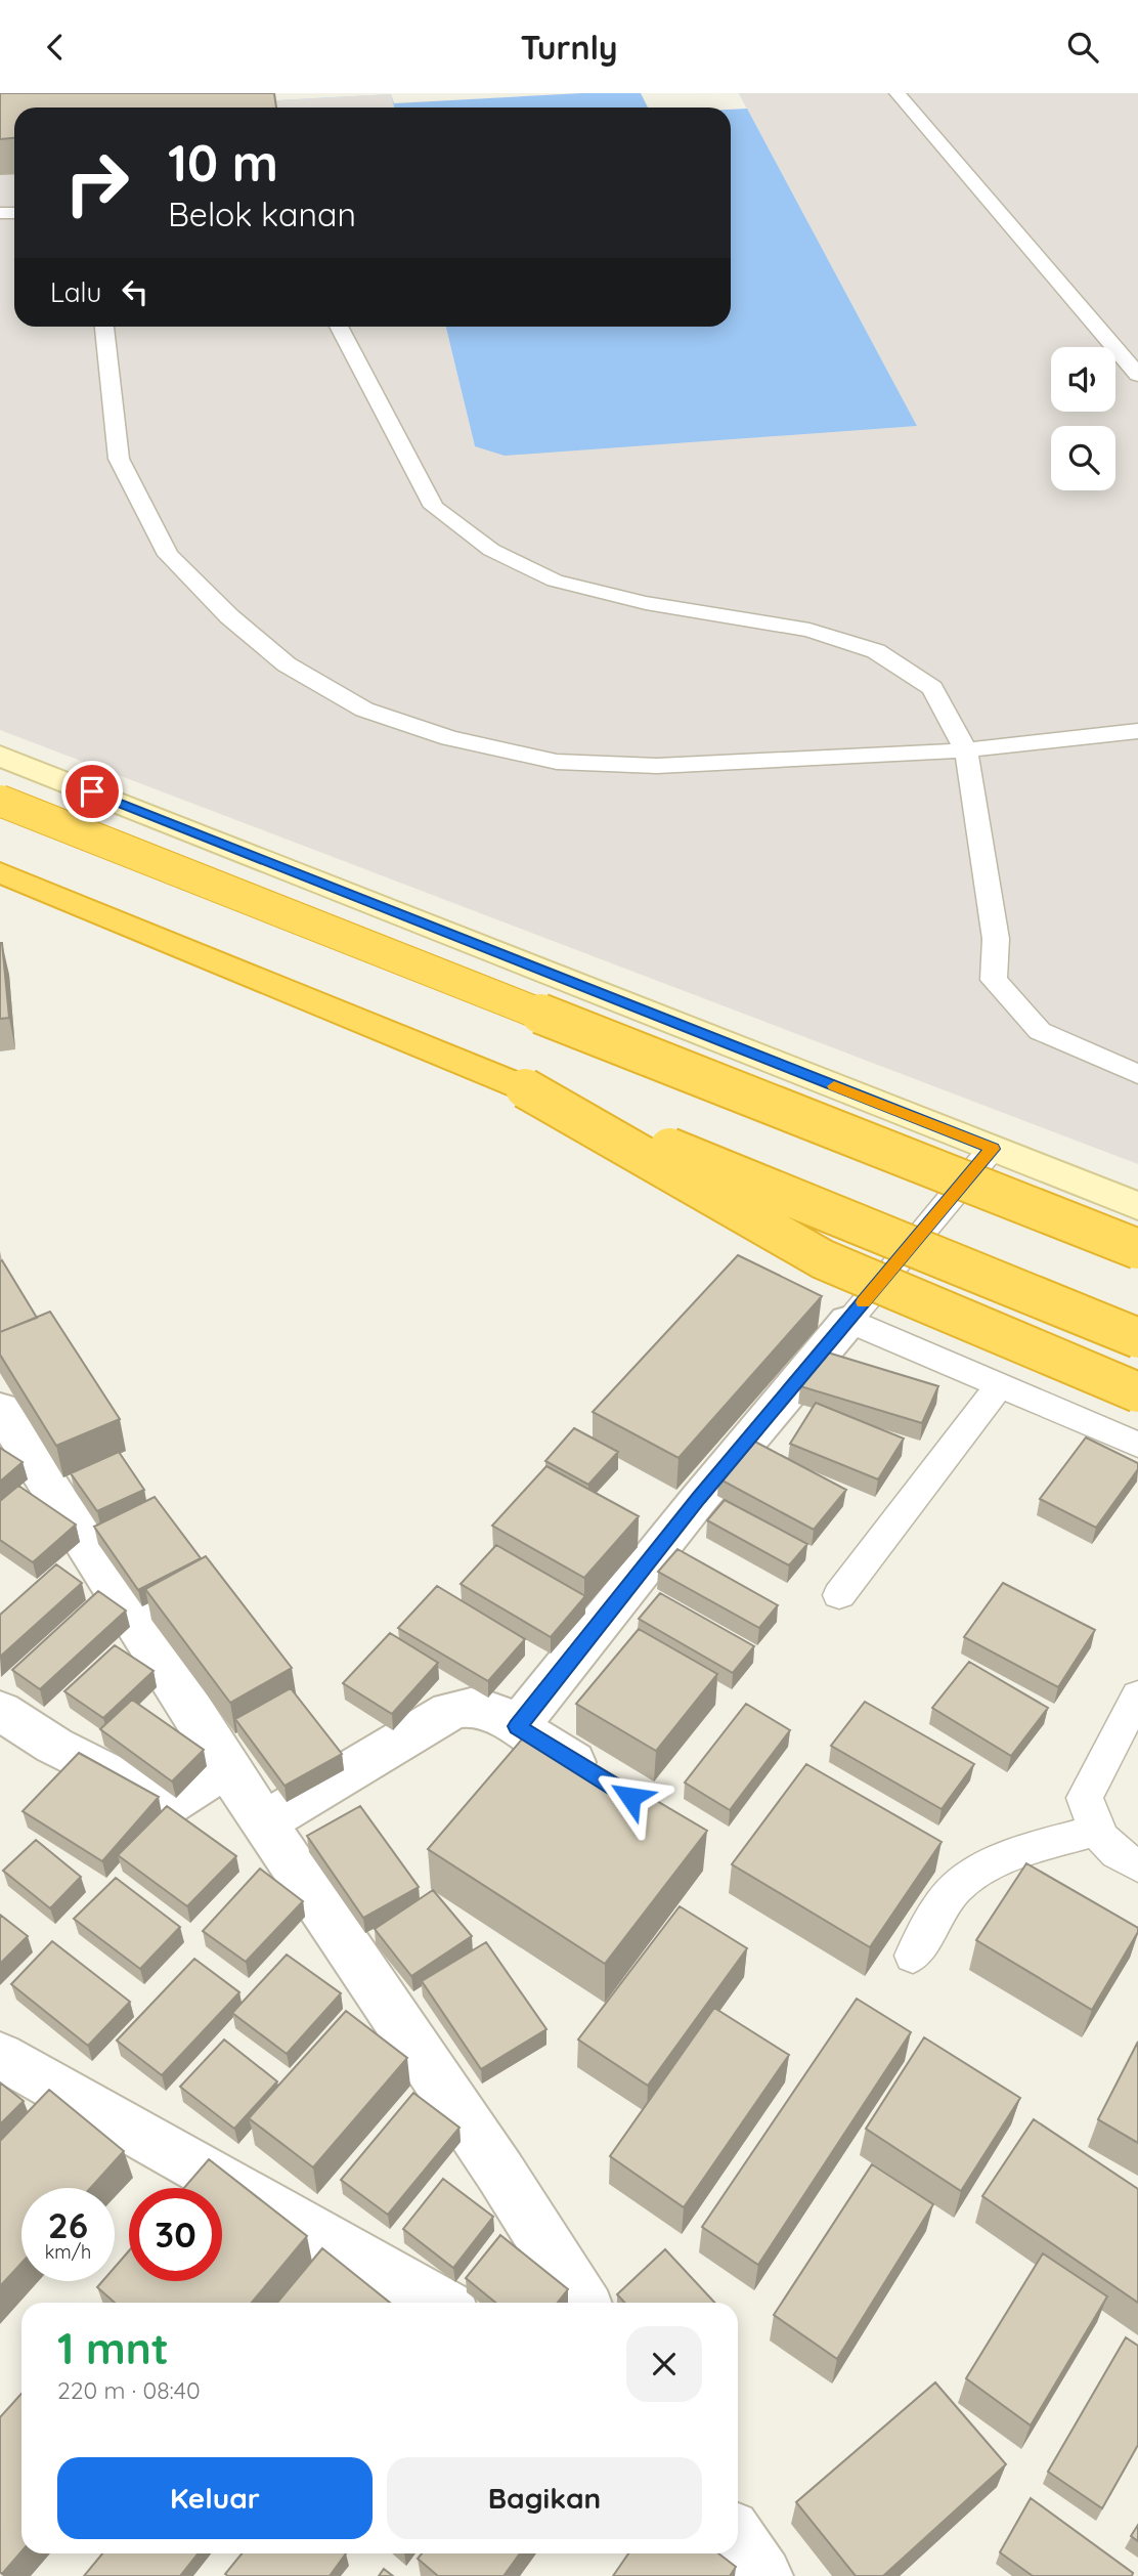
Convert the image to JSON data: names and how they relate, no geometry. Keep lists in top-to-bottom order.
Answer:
{
  "page": {
    "header": "Turnly",
    "turn": ["10 m", "Belok kanan"],
    "then": "Lalu",
    "speed": "26 km/h",
    "limit": "30",
    "heading": ["1 mnt", "220 m · 08:40"],
    "buttons": ["Keluar", "Bagikan"]
  }
}
